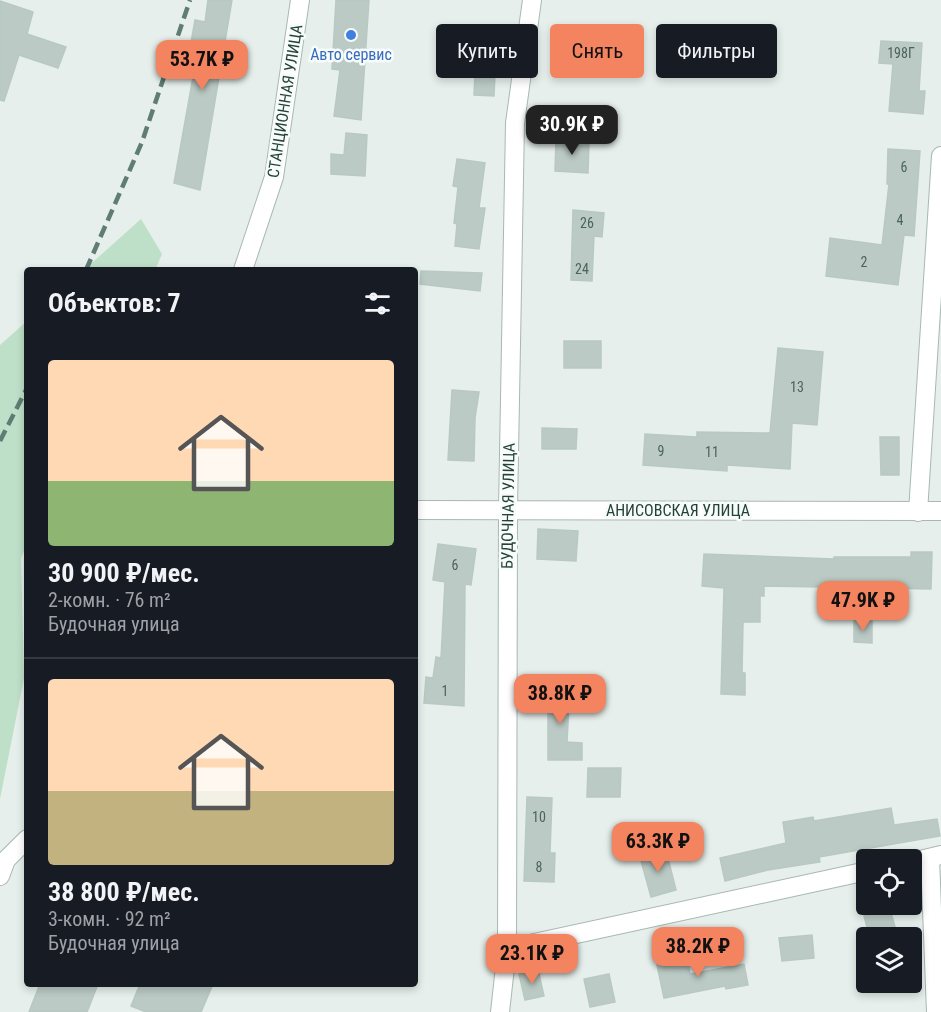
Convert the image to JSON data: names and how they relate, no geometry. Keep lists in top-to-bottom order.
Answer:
{
  "streets": {
    "street": ["СТАНЦИОННАЯ УЛИЦА", "БУДОЧНАЯ УЛИЦА", "АНИСОВСКАЯ УЛИЦА"]
  },
  "crossings": [
    ["БУДОЧНАЯ УЛИЦА", "АНИСОВСКАЯ УЛИЦА"]
  ],
  "places": ["Авто сервис"],
  "house_numbers": [
    "198Г",
    "6",
    "4",
    "26",
    "2",
    "24",
    "13",
    "9",
    "11",
    "6",
    "1",
    "10",
    "8"
  ],
  "page": {
    "chip": ["Купить", "Снять", "Фильтры"],
    "price": [
      "53.7K ₽",
      "30.9K ₽",
      "47.9K ₽",
      "38.8K ₽",
      "63.3K ₽",
      "38.2K ₽",
      "23.1K ₽"
    ],
    "heading": "Объектов: 7",
    "list": [
      {
        "name": "30 900 ₽/мес.",
        "note": "2-комн. · 76 m² · Будочная улица"
      },
      {
        "name": "38 800 ₽/мес.",
        "note": "3-комн. · 92 m² · Будочная улица"
      }
    ]
  }
}
